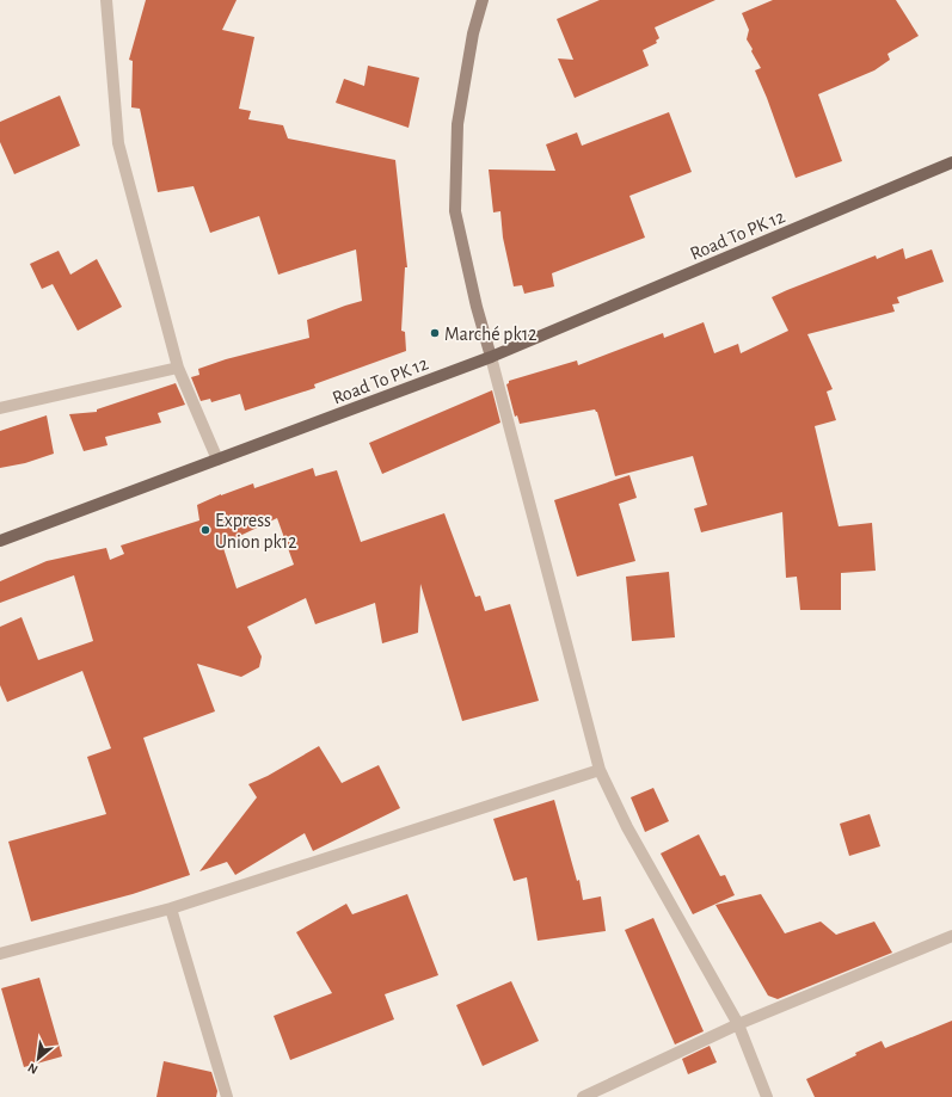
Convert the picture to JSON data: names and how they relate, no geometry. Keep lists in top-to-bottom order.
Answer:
{
  "streets": {
    "main road": ["Road To PK 12"]
  },
  "places": ["Marché pk12", "Express Union pk12"],
  "north": "bottom left"
}
